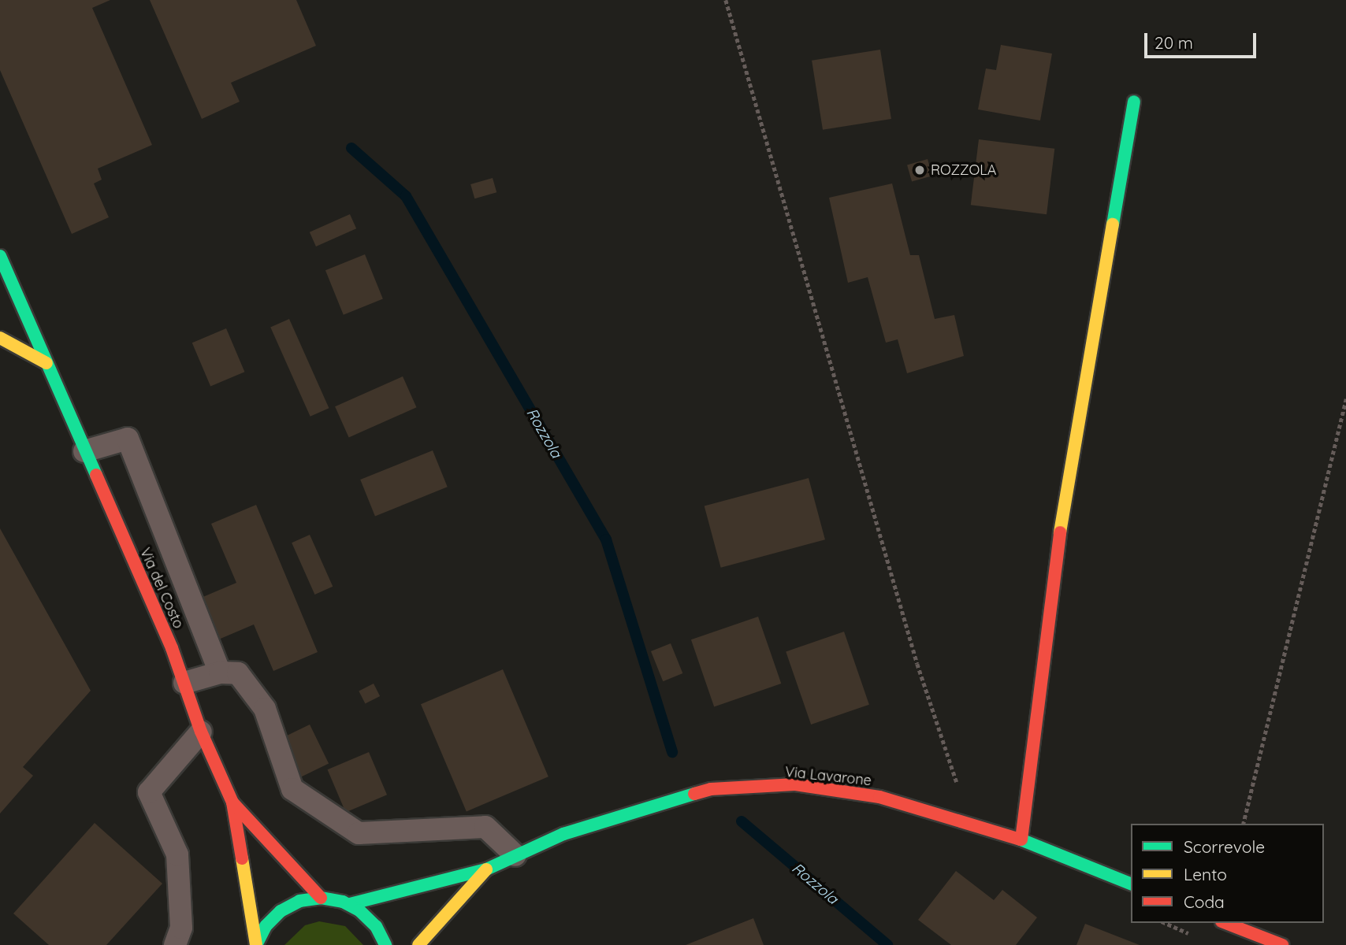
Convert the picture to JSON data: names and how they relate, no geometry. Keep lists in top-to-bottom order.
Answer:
{
  "streets": {
    "main road": ["Via del Costo", "Via Lavarone"]
  },
  "water": ["Rozzola"],
  "places": ["ROZZOLA"],
  "legend": ["Scorrevole", "Lento", "Coda"],
  "scale_bar": "20 m"
}
